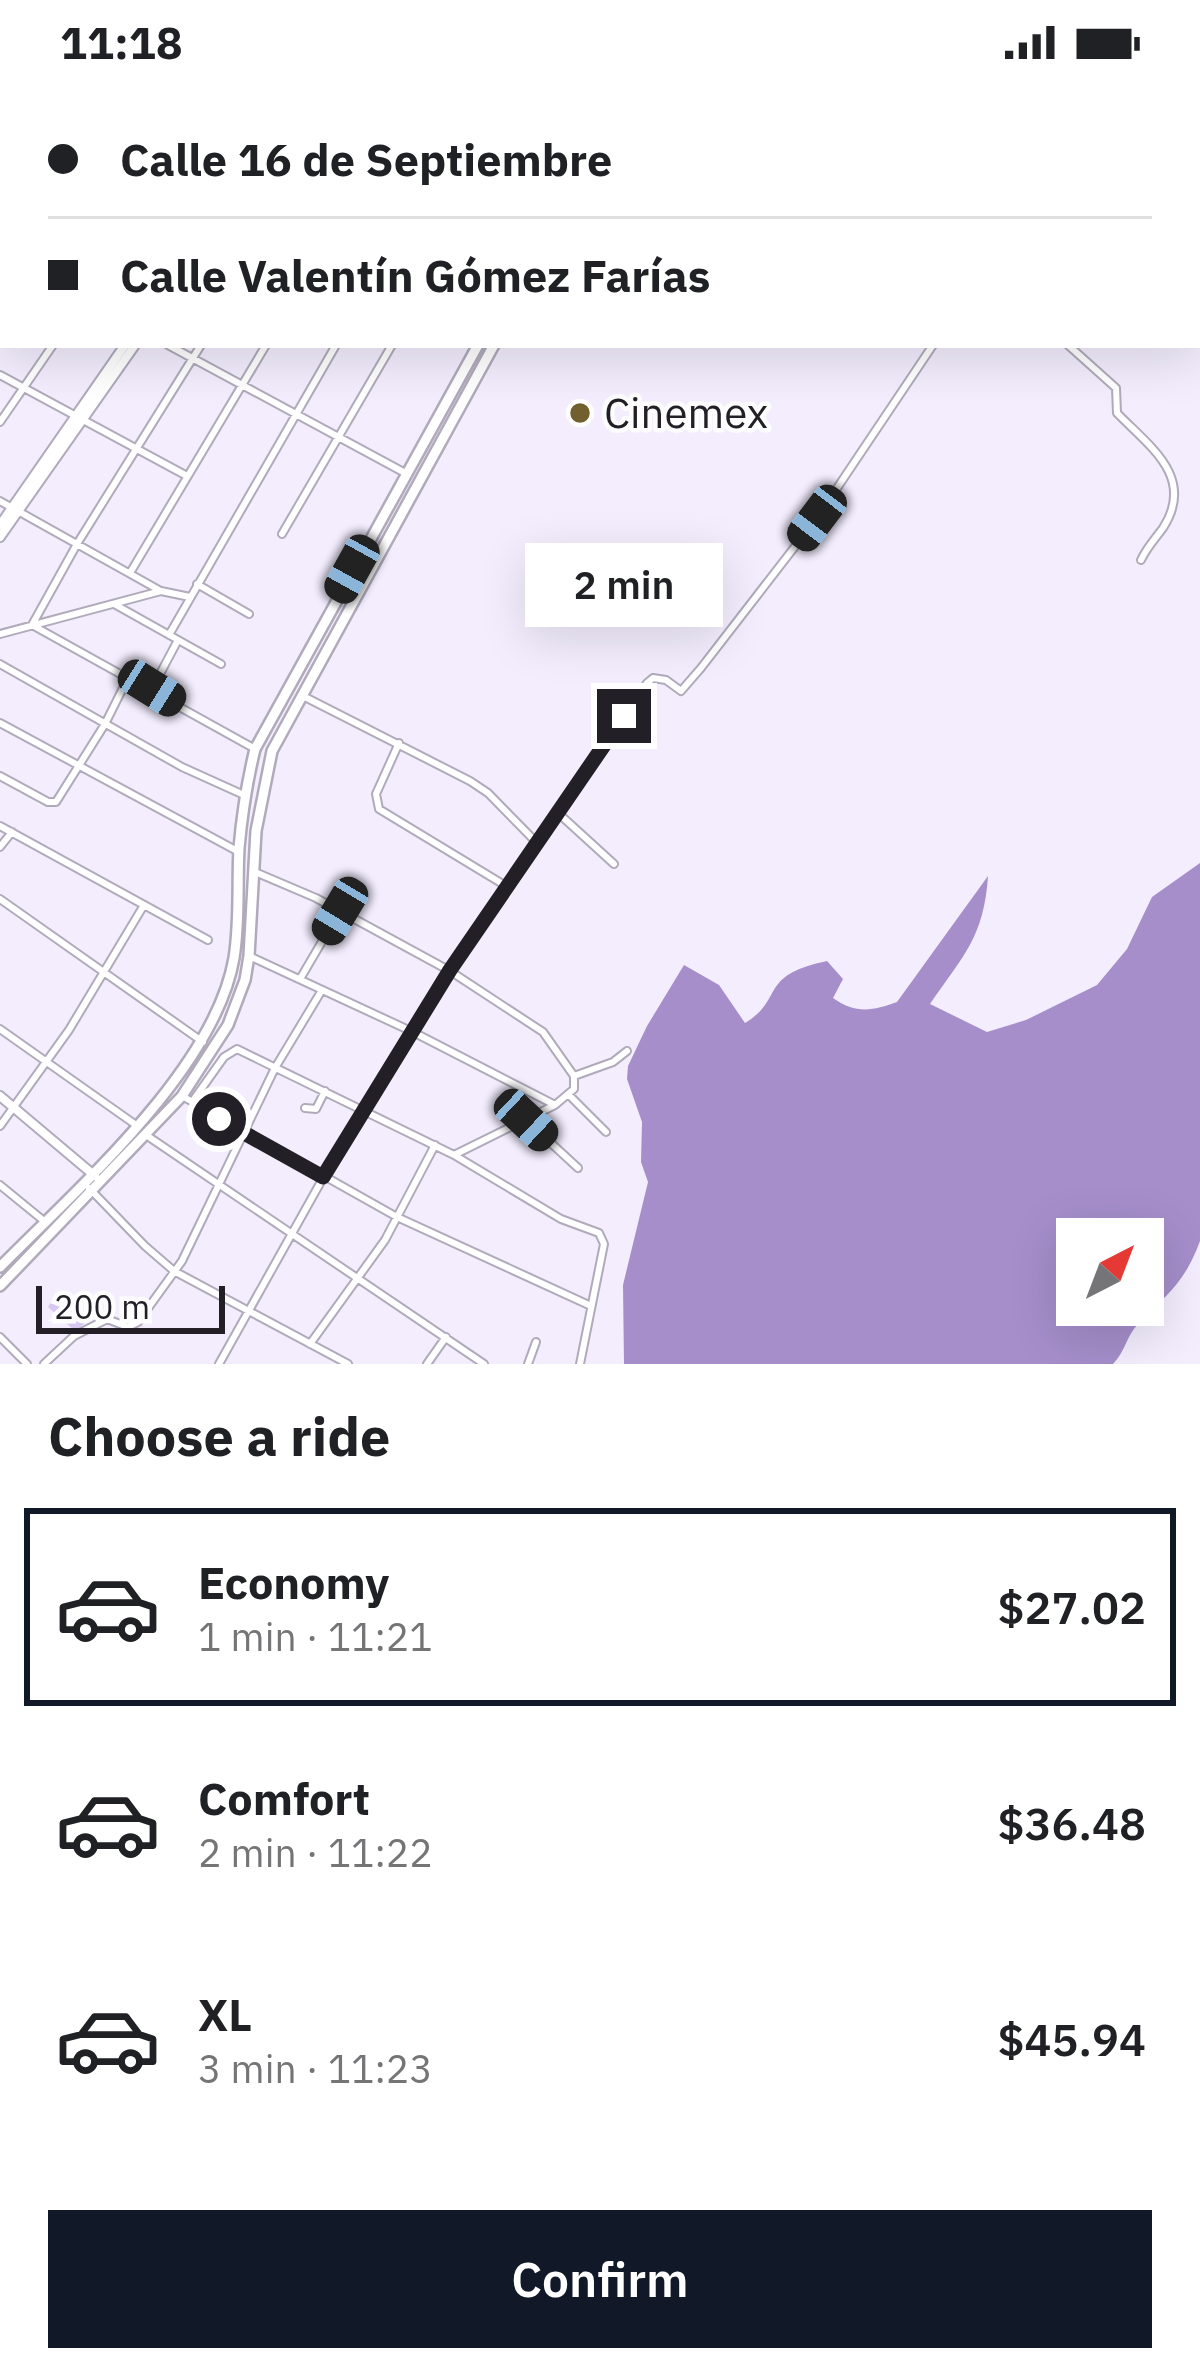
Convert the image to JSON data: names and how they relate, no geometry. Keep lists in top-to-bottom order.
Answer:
{
  "places": ["Cinemex"],
  "scale_bar": "200 m",
  "north": "top right",
  "page": {
    "status": "11:18",
    "banner": ["Calle 16 de Septiembre", "Calle Valentín Gómez Farías"],
    "bubble": "2 min",
    "scale": "200 m",
    "heading": "Choose a ride",
    "list": [
      {
        "name": "Economy",
        "note": "1 min · 11:21",
        "value": "$27.02"
      },
      {
        "name": "Comfort",
        "note": "2 min · 11:22",
        "value": "$36.48"
      },
      {
        "name": "XL",
        "note": "3 min · 11:23",
        "value": "$45.94"
      }
    ],
    "buttons": "Confirm"
  }
}
